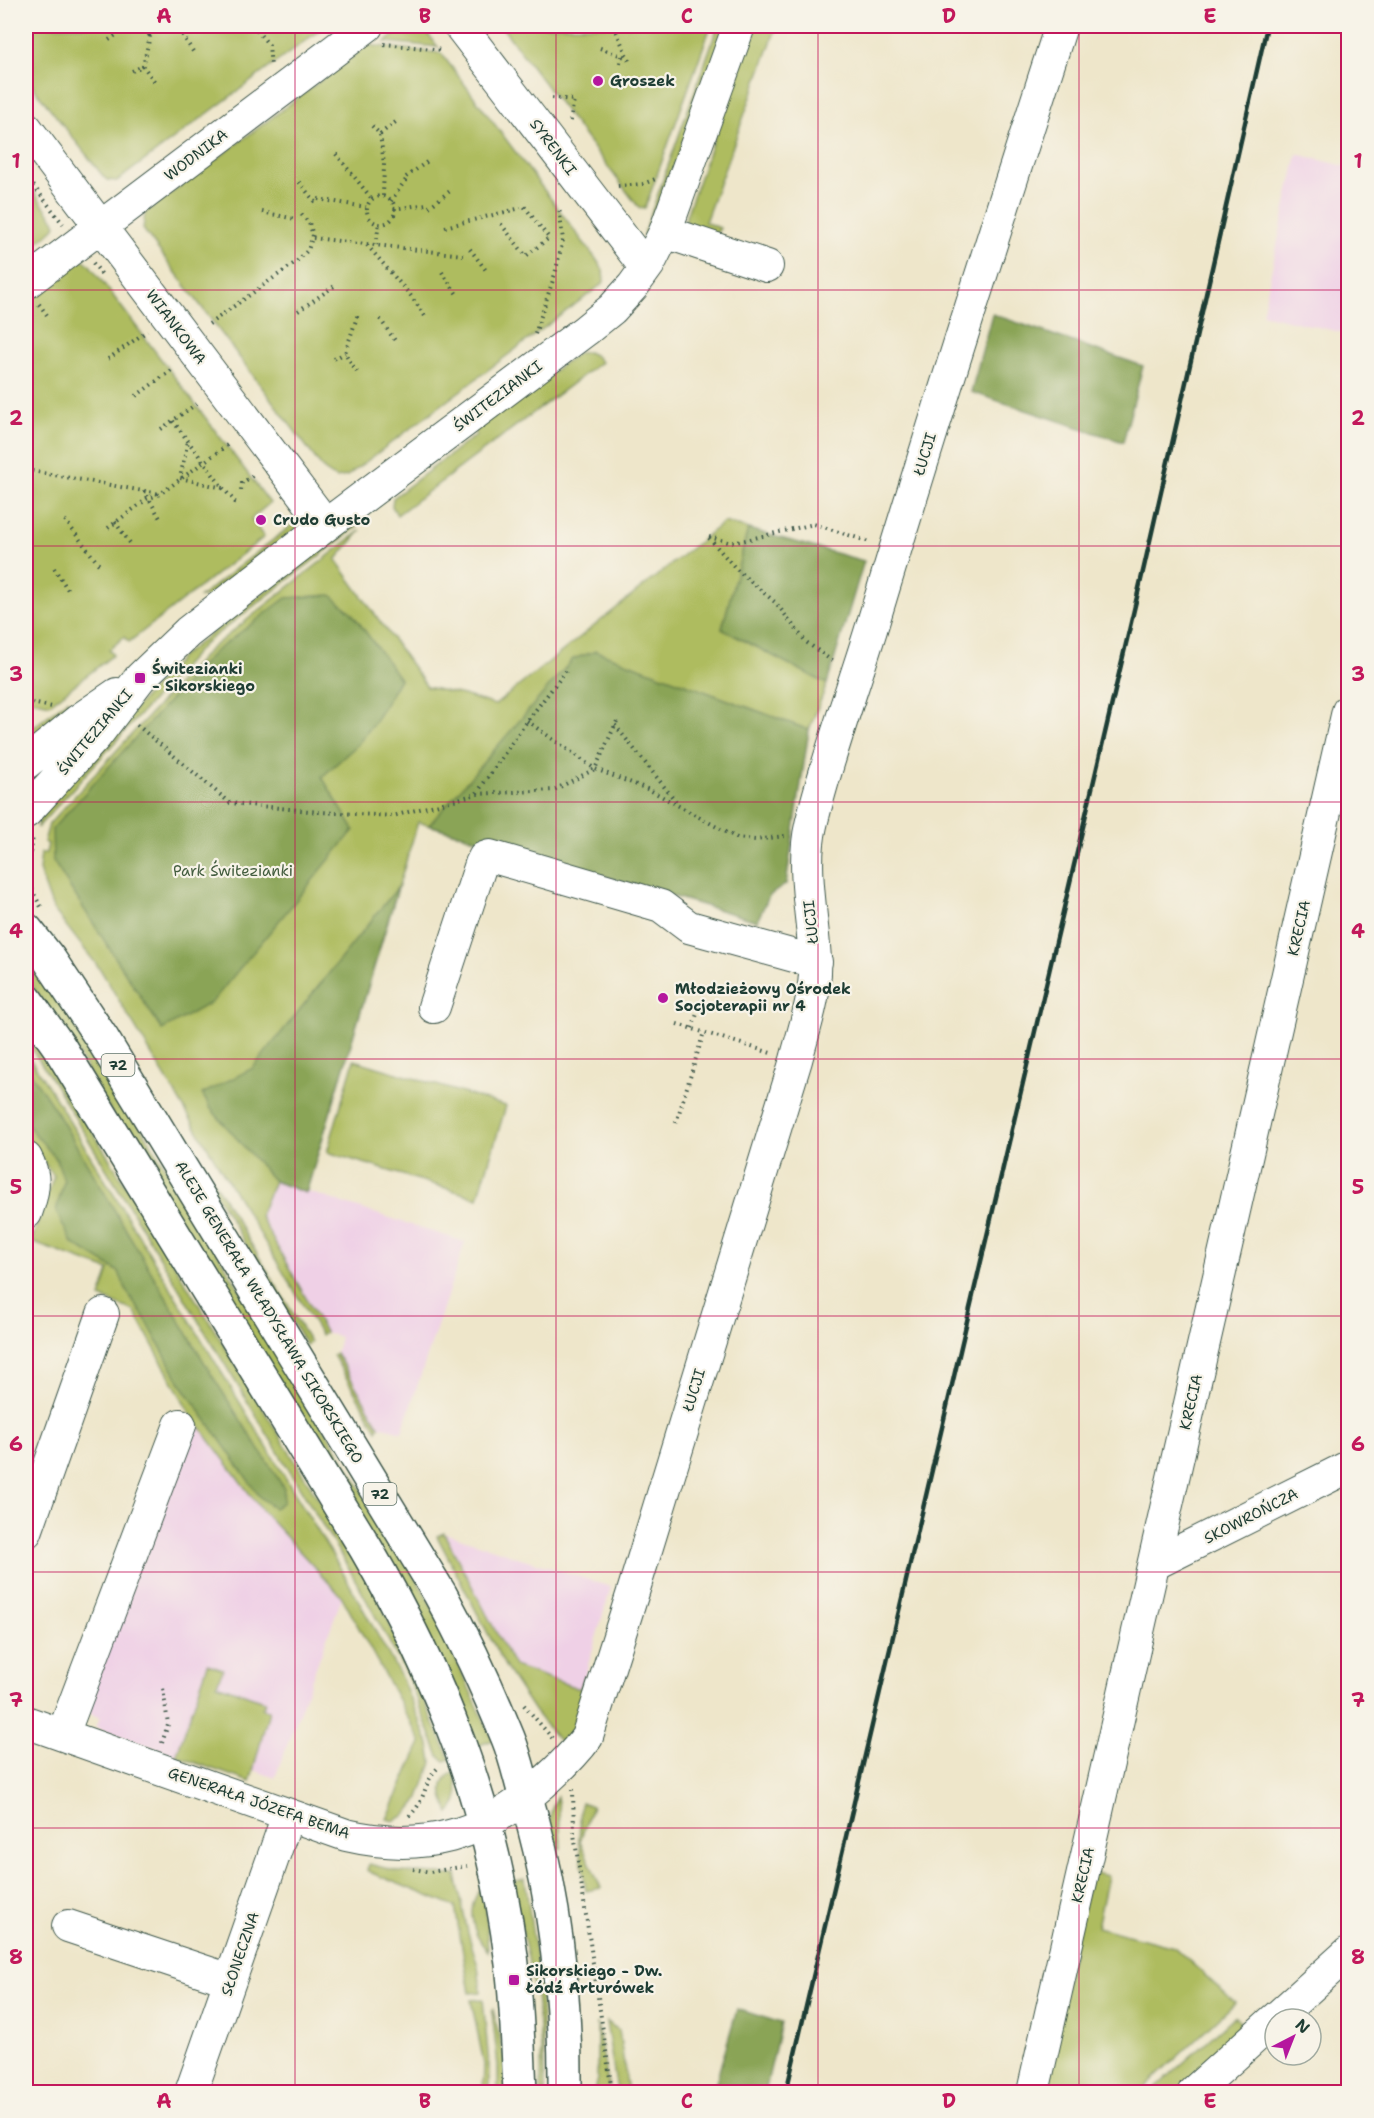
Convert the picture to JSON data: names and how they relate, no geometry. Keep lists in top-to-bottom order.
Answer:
{
  "streets": {
    "main road": ["72", "ALEJE GENERAŁA WŁADYSŁAWA SIKORSKIEGO"],
    "street": [
      "SYRENKI",
      "WODNIKA",
      "WIANKOWA",
      "ŚWITEZIANKI",
      "ŁUCJI",
      "KRECIA",
      "SKOWROŃCZA",
      "GENERAŁA JÓZEFA BEMA",
      "SŁONECZNA"
    ]
  },
  "crossings": [
    ["SYRENKI", "ŚWITEZIANKI"],
    ["WODNIKA", "WIANKOWA"],
    ["WIANKOWA", "ŚWITEZIANKI"],
    ["ŁUCJI", "ALEJE GENERAŁA WŁADYSŁAWA SIKORSKIEGO"],
    ["ŁUCJI", "GENERAŁA JÓZEFA BEMA"],
    ["KRECIA", "SKOWROŃCZA"],
    ["72", "GENERAŁA JÓZEFA BEMA"],
    ["ALEJE GENERAŁA WŁADYSŁAWA SIKORSKIEGO", "GENERAŁA JÓZEFA BEMA"],
    ["GENERAŁA JÓZEFA BEMA", "SŁONECZNA"]
  ],
  "parks": ["Park Świtezianki"],
  "places": {
    "other": ["Groszek", "Crudo Gusto", "Młodzieżowy Ośrodek Socjoterapii nr 4"],
    "transit": ["Świtezianki - Sikorskiego", "Sikorskiego - Dw. Łódź Arturówek"]
  },
  "north": "top right",
  "grid": {
    "columns": [
      "A",
      "B",
      "C",
      "D",
      "E"
    ],
    "rows": [
      "1",
      "2",
      "3",
      "4",
      "5",
      "6",
      "7",
      "8"
    ]
  }
}
